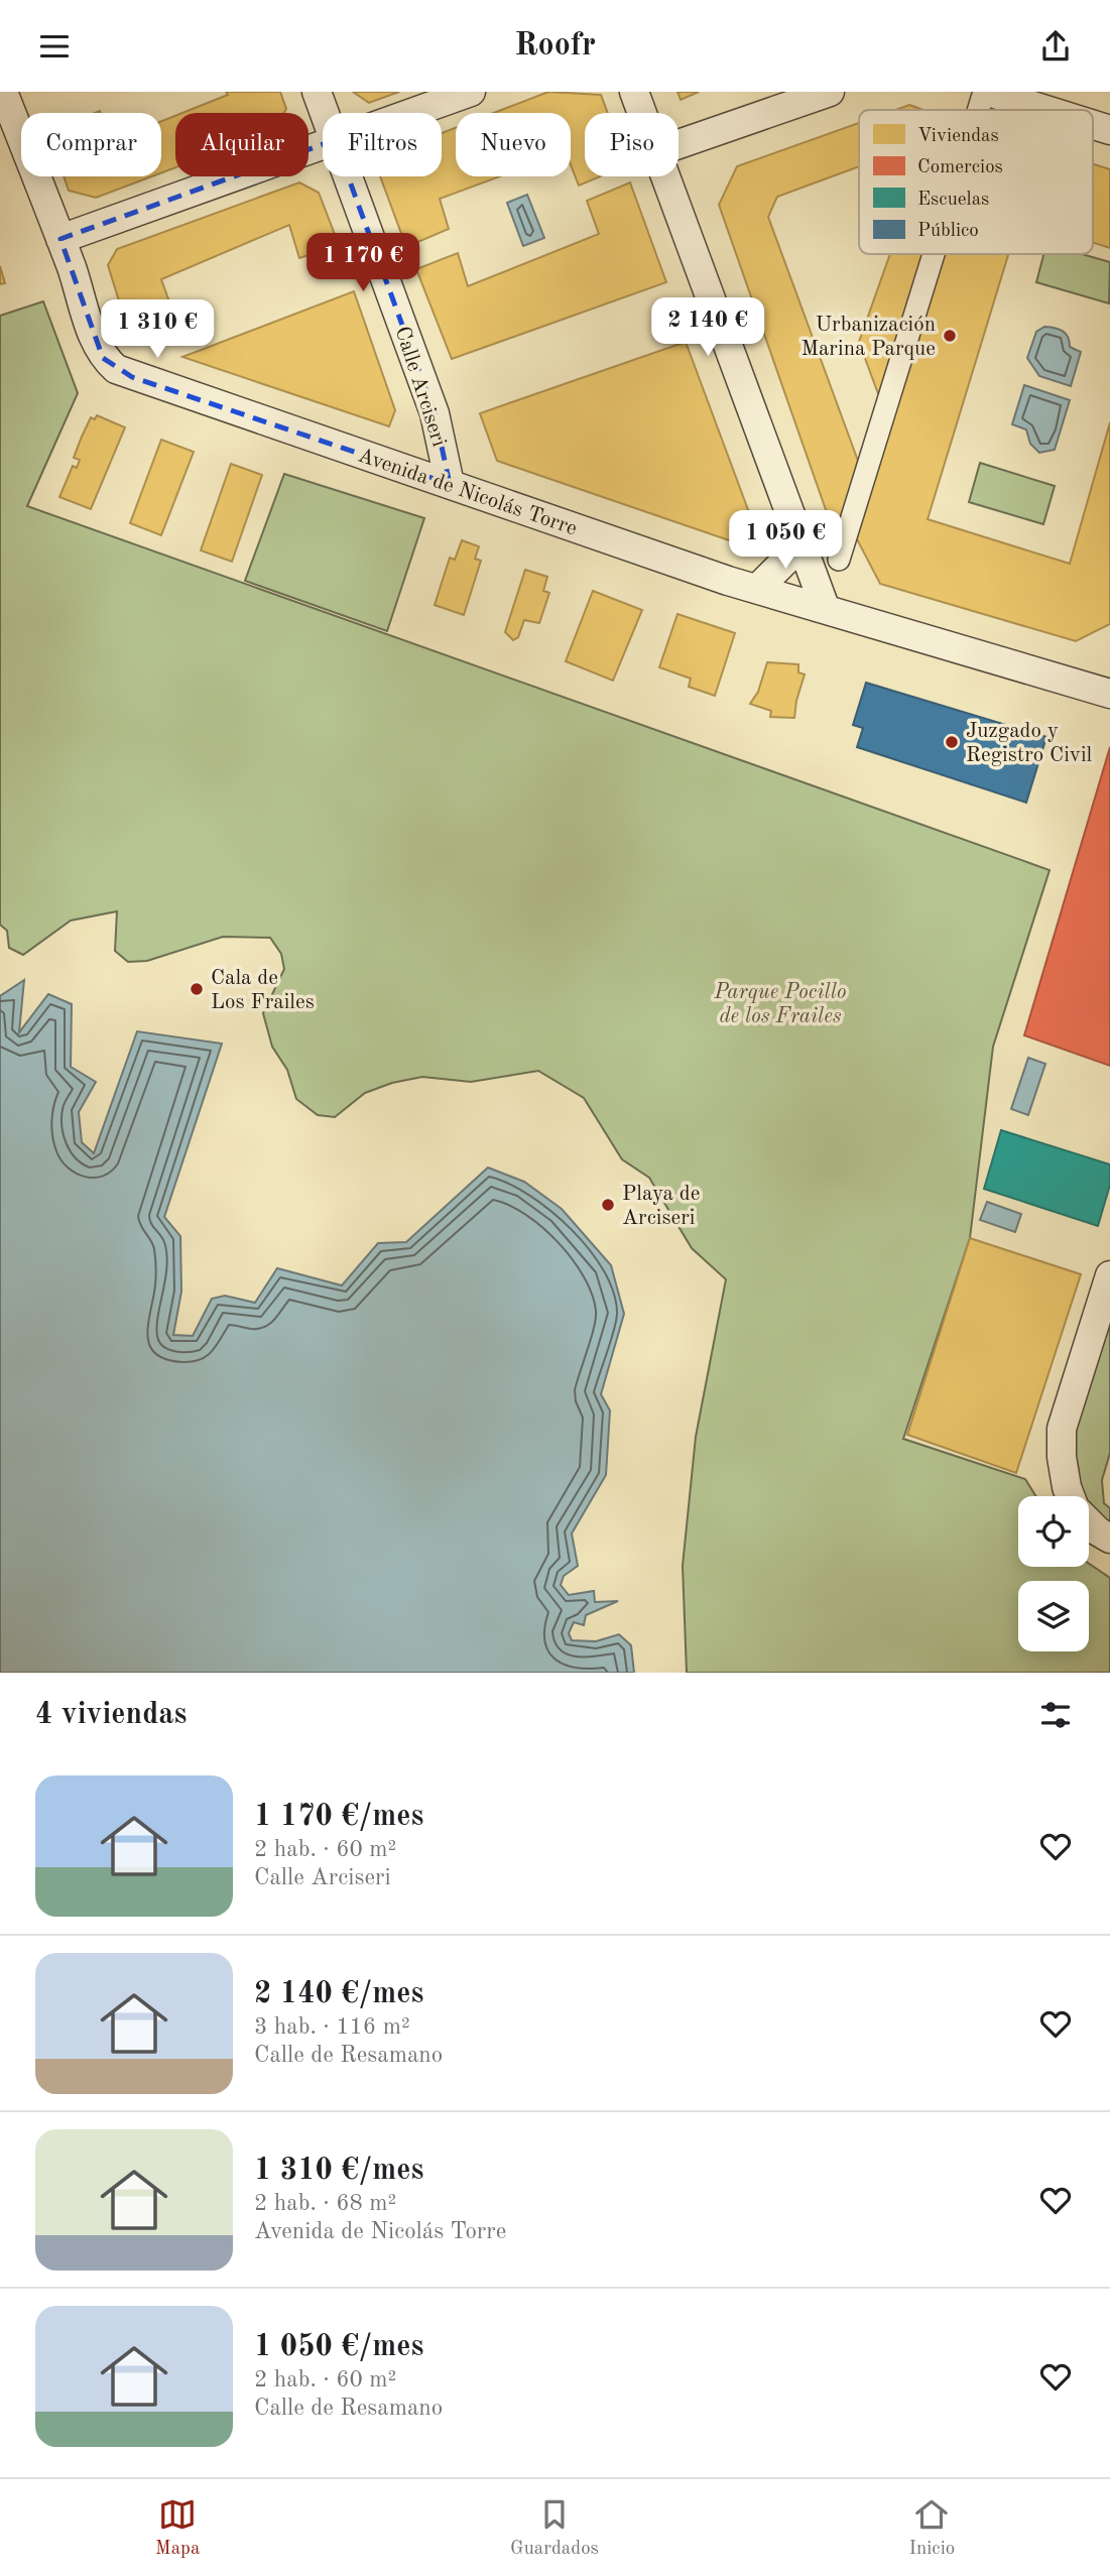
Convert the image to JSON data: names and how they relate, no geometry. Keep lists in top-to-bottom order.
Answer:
{
  "streets": {
    "street": ["Calle Arciseri", "Avenida de Nicolás Torre"]
  },
  "crossings": [
    ["Calle Arciseri", "Avenida de Nicolás Torre"]
  ],
  "parks": ["Parque Pocillo de los Frailes"],
  "places": [
    "Urbanización Marina Parque",
    "Juzgado y Registro Civil",
    "Cala de Los Frailes",
    "Playa de Arciseri"
  ],
  "legend": [
    "Viviendas",
    "Comercios",
    "Escuelas",
    "Público"
  ],
  "page": {
    "header": "Roofr",
    "chip": [
      "Comprar",
      "Alquilar",
      "Filtros",
      "Nuevo",
      "Piso"
    ],
    "price": [
      "1 170 €",
      "2 140 €",
      "1 310 €",
      "1 050 €"
    ],
    "heading": "4 viviendas",
    "list": [
      {
        "name": "1 170 €/mes",
        "note": "2 hab. · 60 m² · Calle Arciseri"
      },
      {
        "name": "2 140 €/mes",
        "note": "3 hab. · 116 m² · Calle de Resamano"
      },
      {
        "name": "1 310 €/mes",
        "note": "2 hab. · 68 m² · Avenida de Nicolás Torre"
      },
      {
        "name": "1 050 €/mes",
        "note": "2 hab. · 60 m² · Calle de Resamano"
      }
    ],
    "tabs": ["Mapa", "Guardados", "Inicio"]
  }
}
